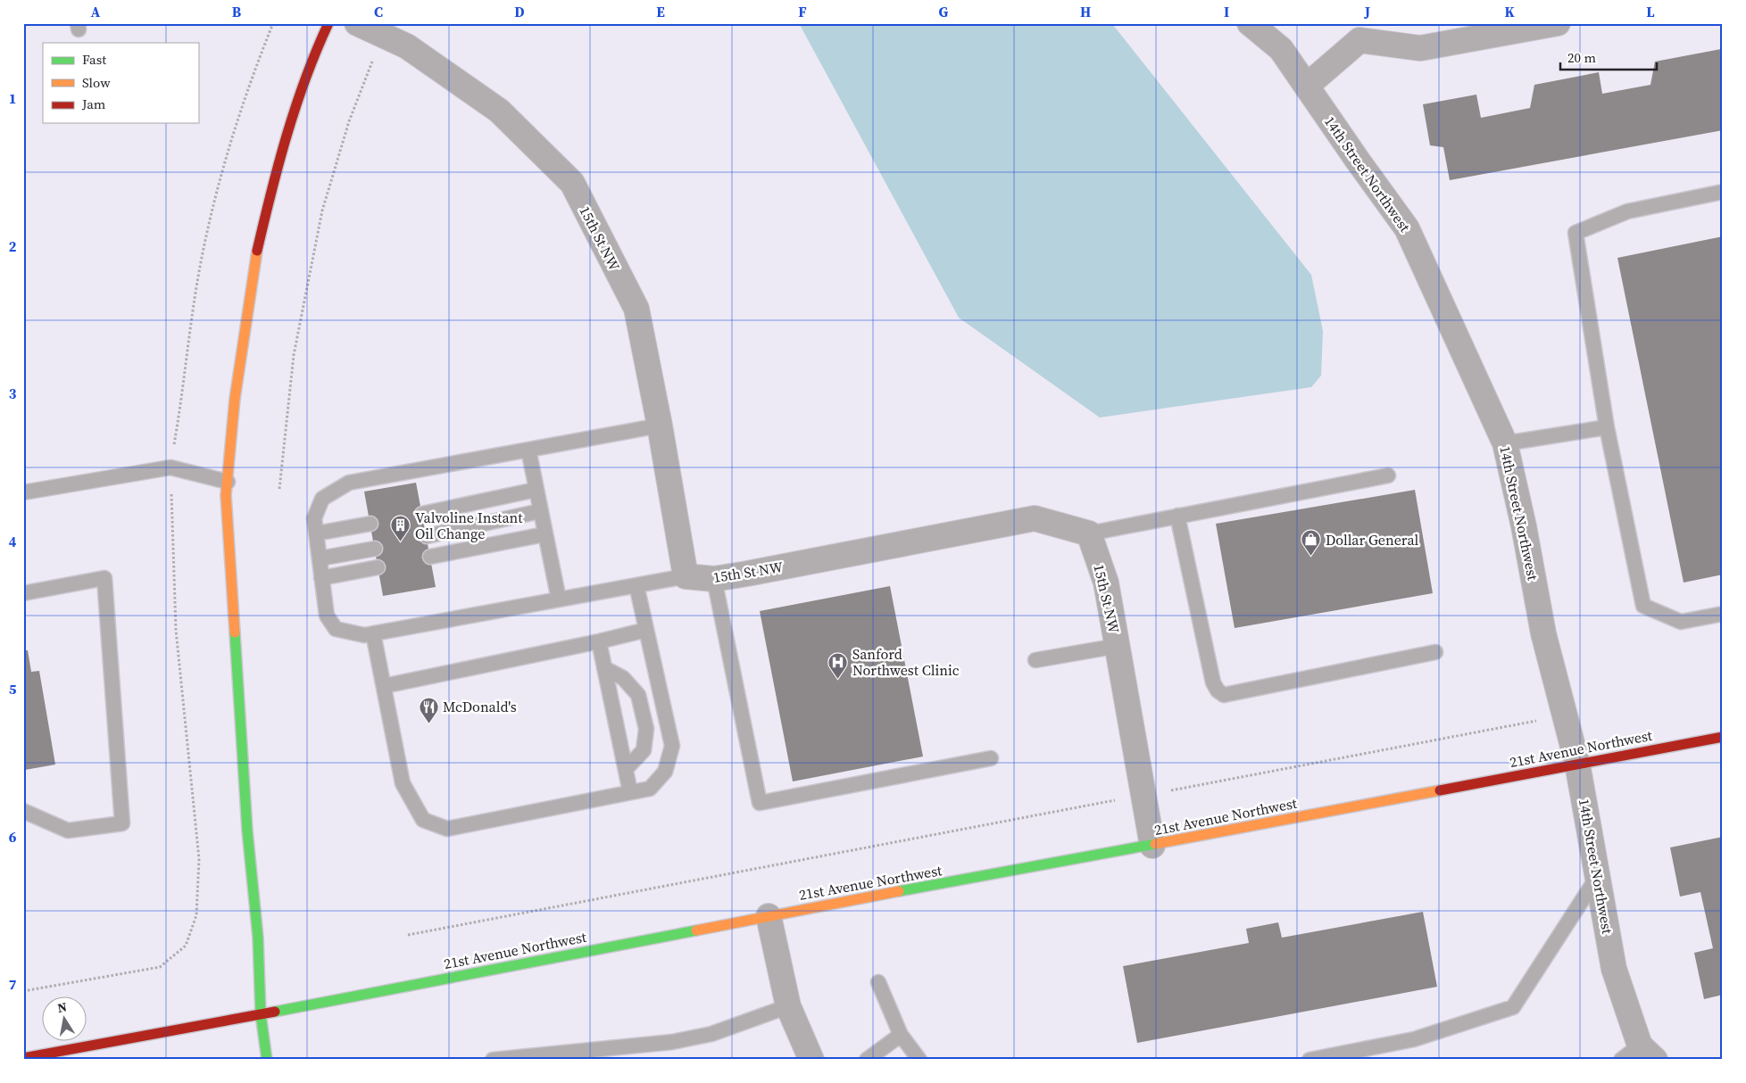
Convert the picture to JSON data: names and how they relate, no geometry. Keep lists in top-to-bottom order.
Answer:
{
  "streets": {
    "street": ["14th Street Northwest", "15th St NW", "21st Avenue Northwest"]
  },
  "crossings": [
    ["14th Street Northwest", "21st Avenue Northwest"],
    ["15th St NW", "21st Avenue Northwest"]
  ],
  "places": {
    "building": ["Valvoline Instant Oil Change"],
    "shop": ["Dollar General"],
    "hospital": ["Sanford Northwest Clinic"],
    "restaurant": ["McDonald's"]
  },
  "legend": ["Fast", "Slow", "Jam"],
  "scale_bar": "20 m",
  "north": "top",
  "grid": {
    "columns": [
      "A",
      "B",
      "C",
      "D",
      "E",
      "F",
      "G",
      "H",
      "I",
      "J",
      "K",
      "L"
    ],
    "rows": [
      "1",
      "2",
      "3",
      "4",
      "5",
      "6",
      "7"
    ]
  }
}
